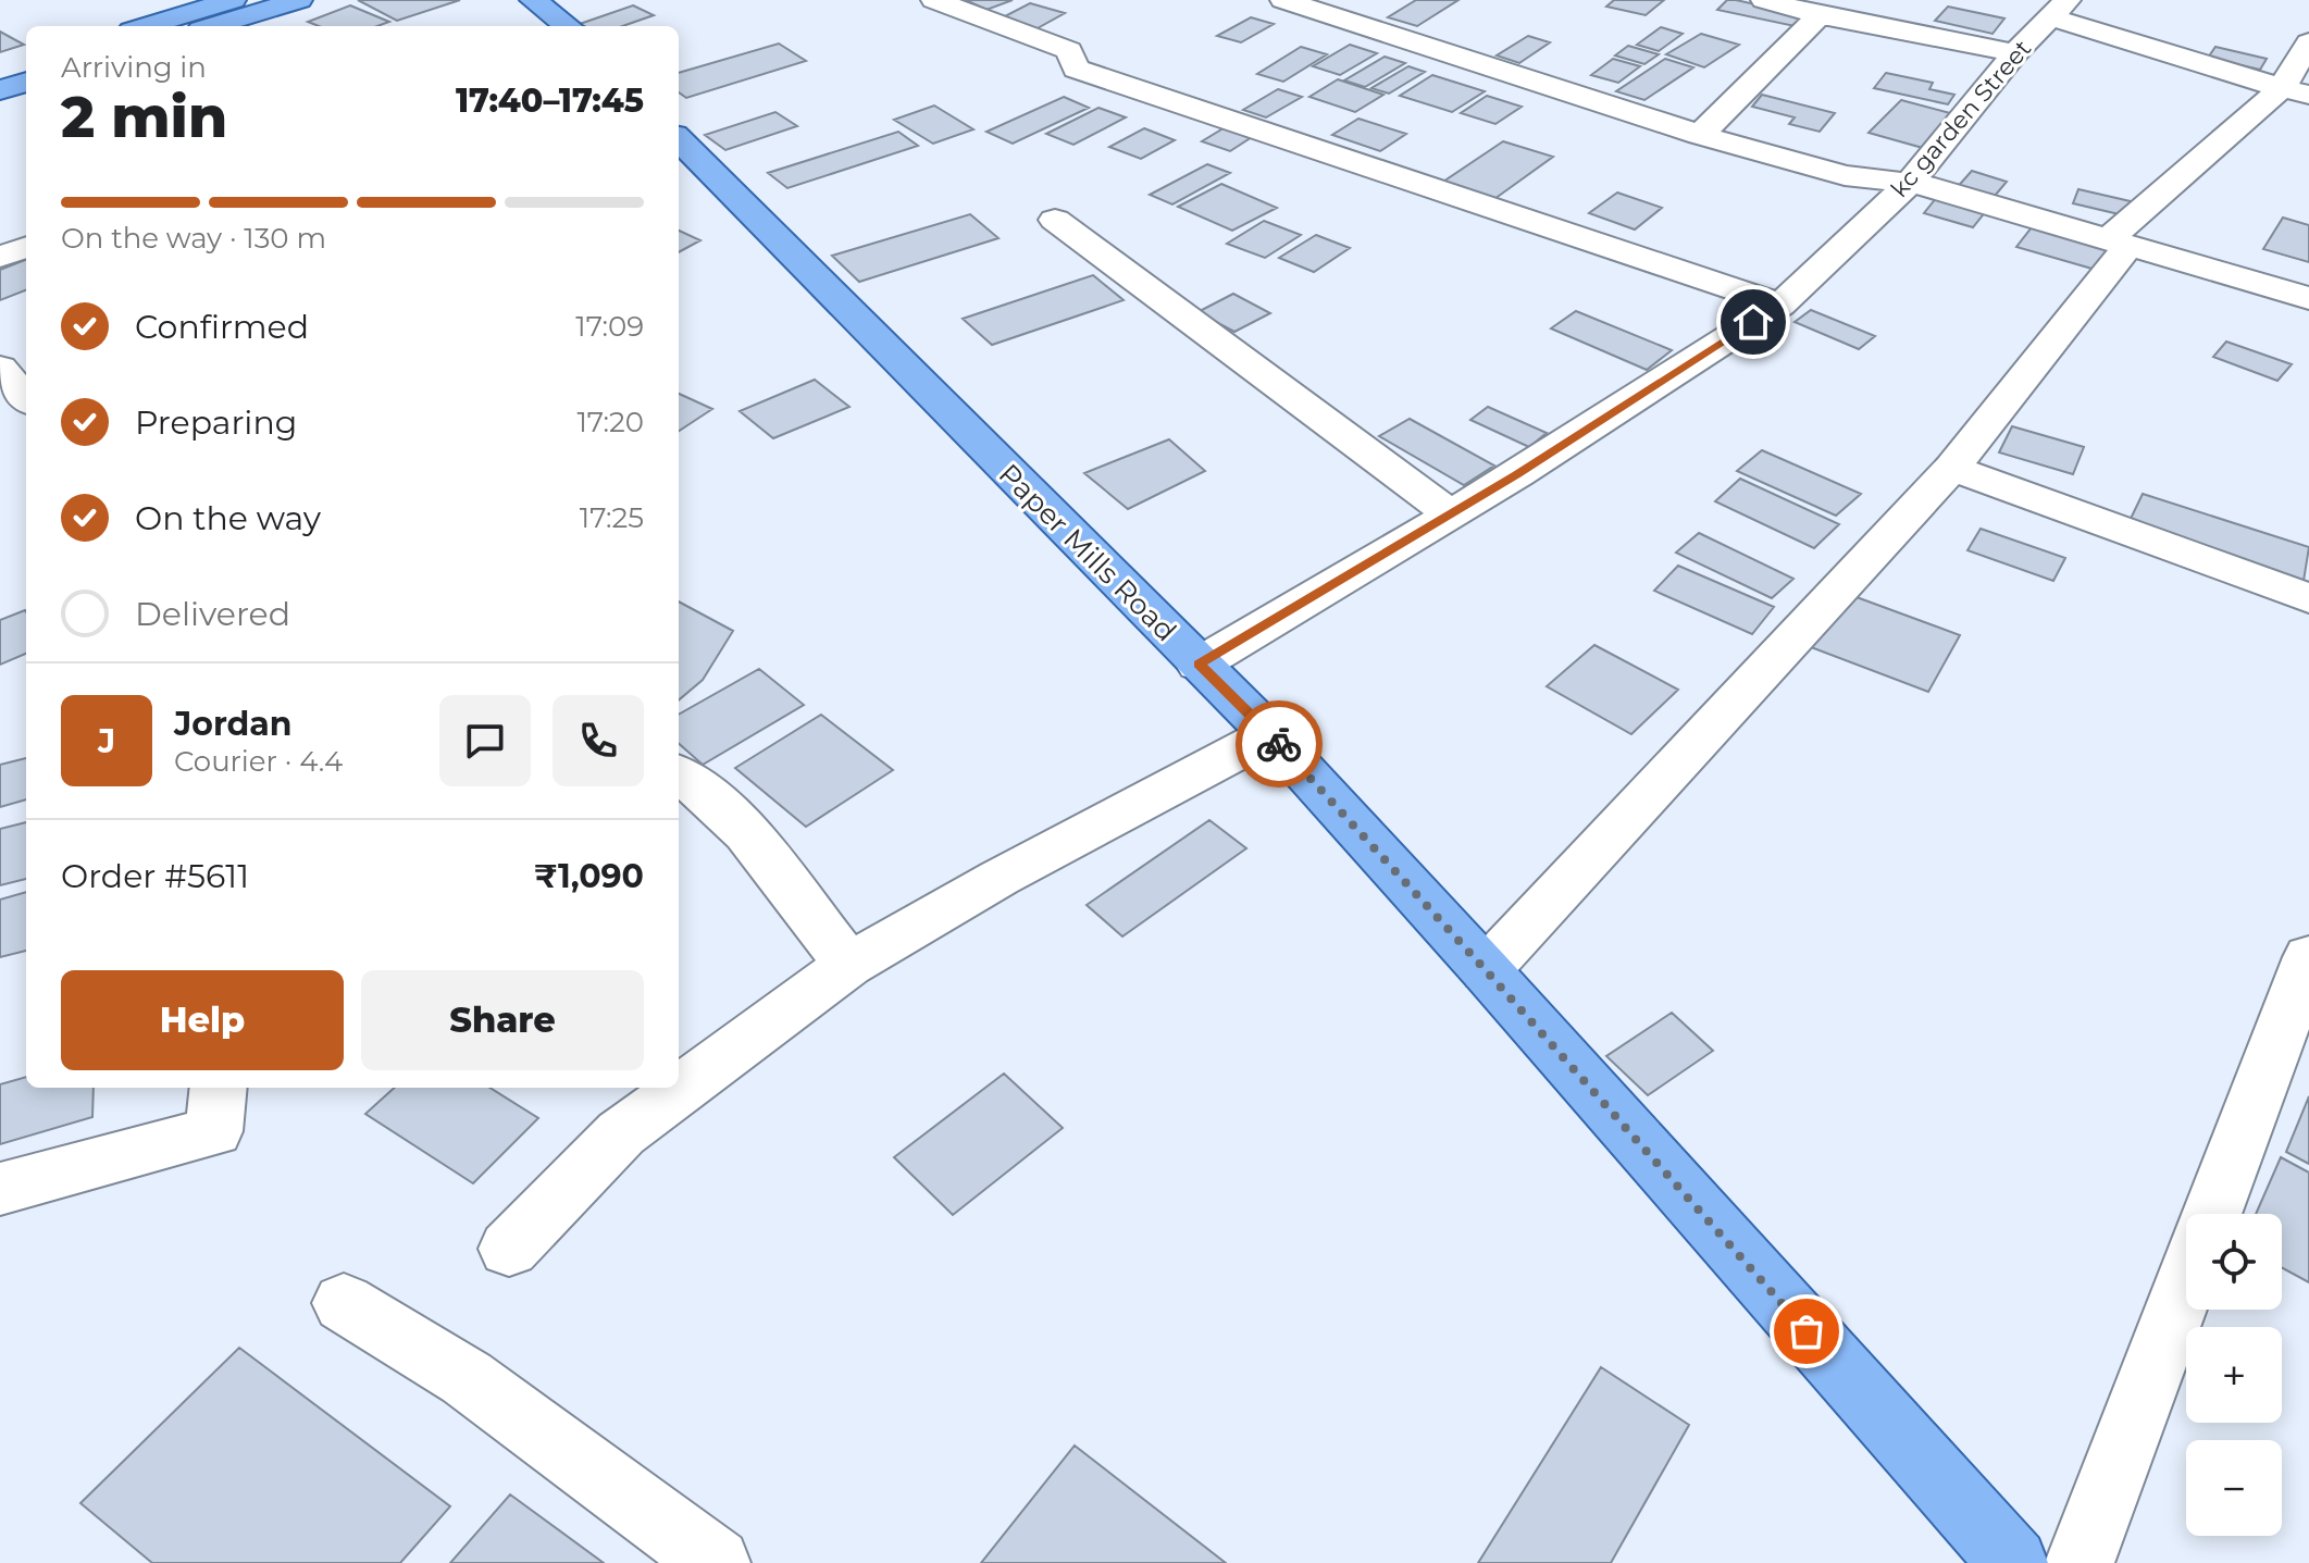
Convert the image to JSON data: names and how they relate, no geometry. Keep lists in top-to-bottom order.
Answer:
{
  "streets": {
    "main road": ["Paper Mills Road"],
    "street": ["kc garden Street"]
  },
  "crossings": [
    ["kc garden Street", "Paper Mills Road"]
  ],
  "page": {
    "heading": ["2 min", "Arriving in", "17:40–17:45"],
    "panel": [
      "Jordan",
      "Courier · 4.4",
      "Order #5611",
      "₹1,090"
    ],
    "bar": "On the way · 130 m",
    "list": [
      ["Confirmed", "17:09"],
      ["Preparing", "17:20"],
      ["On the way", "17:25"],
      "Delivered"
    ],
    "round": "J",
    "buttons": ["Help", "Share"],
    "map_buttons": ["+", "−"]
  }
}
